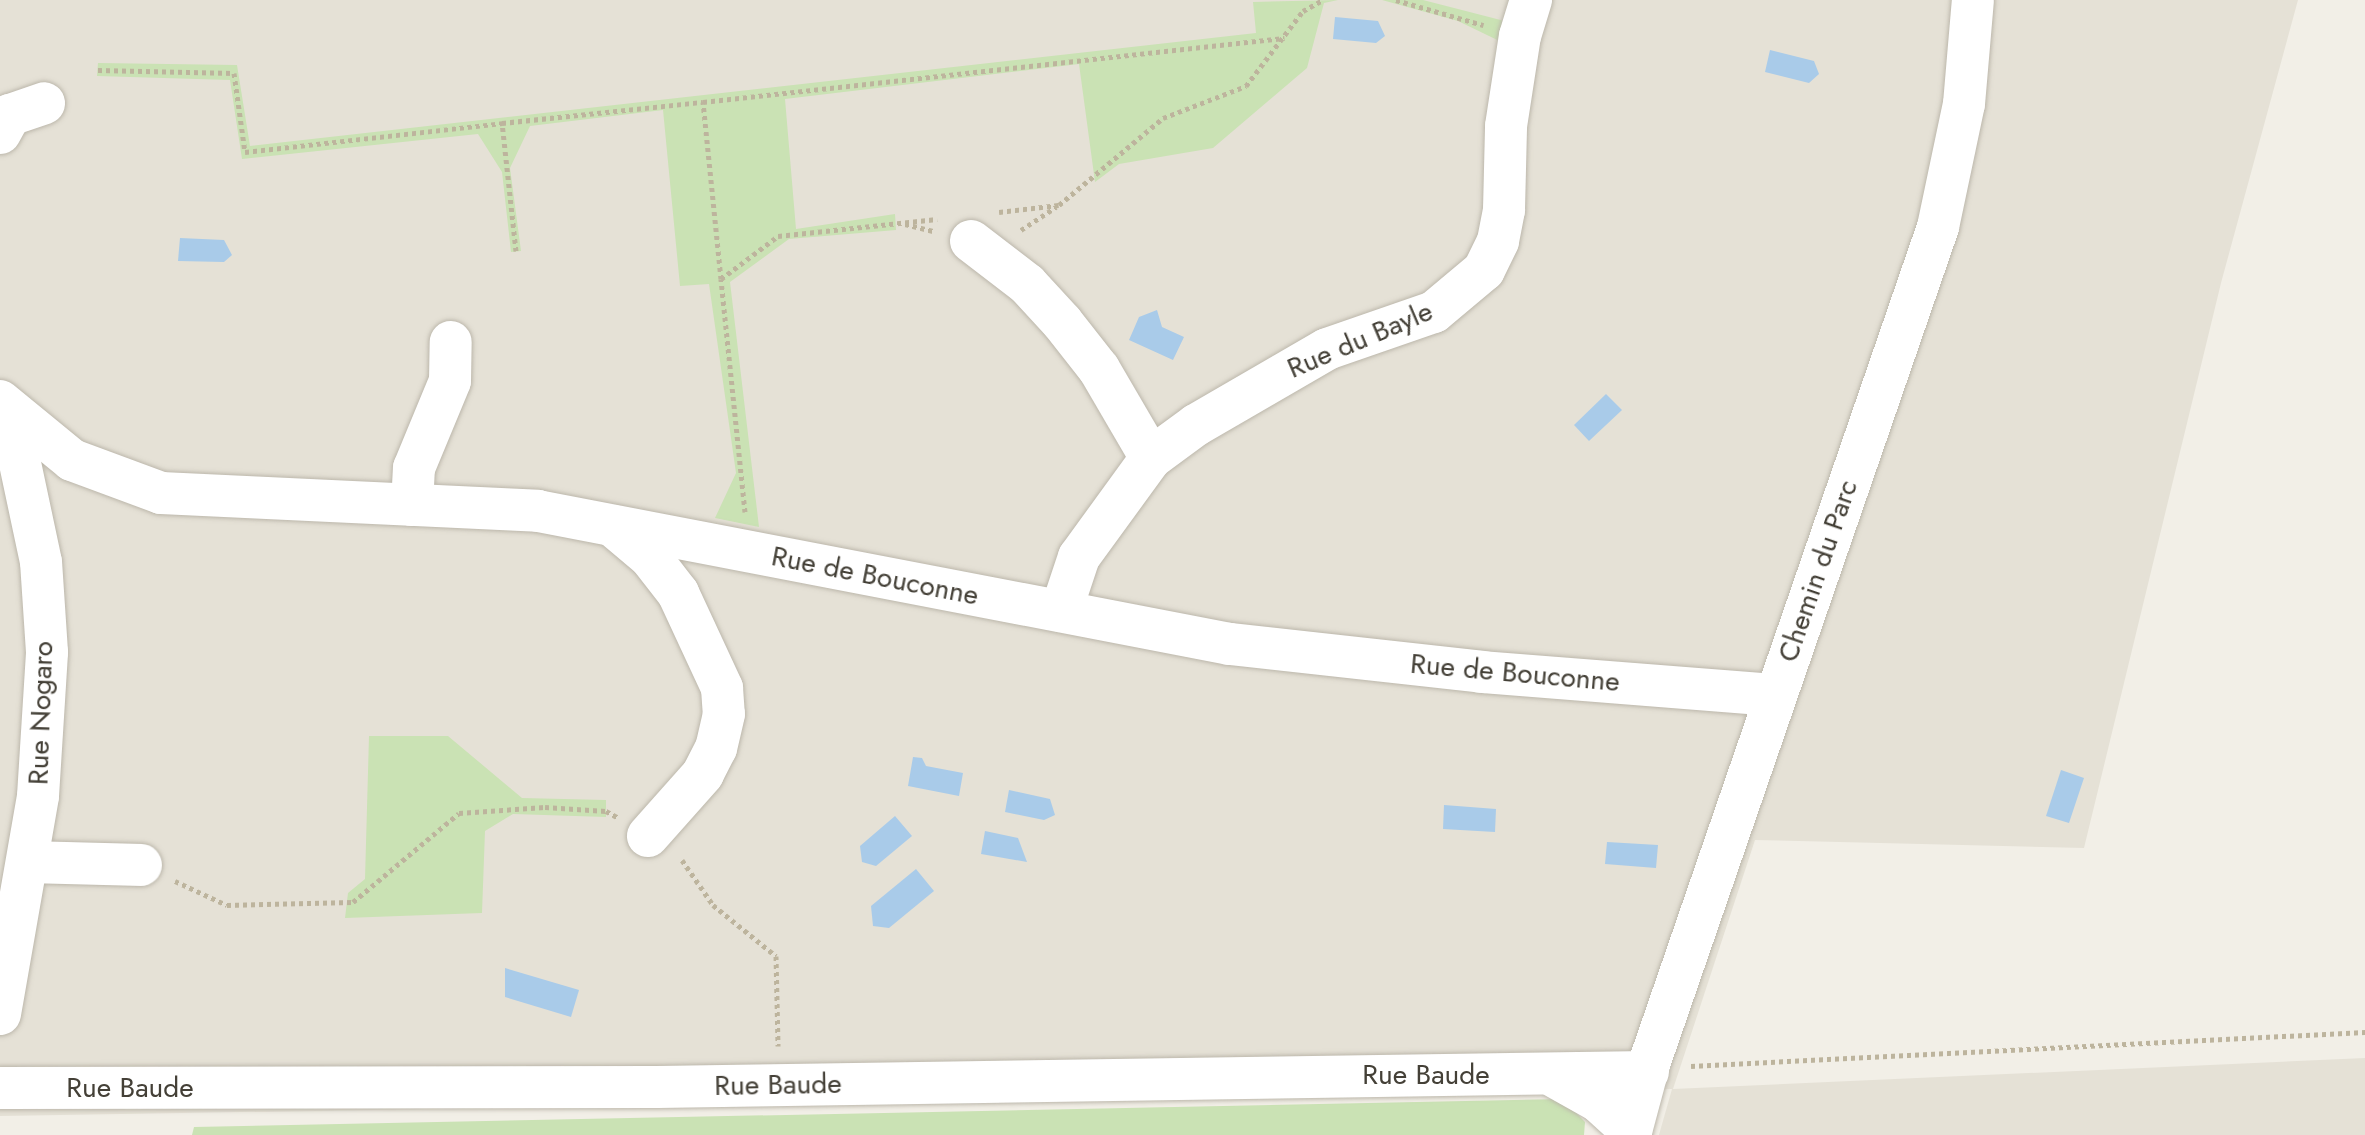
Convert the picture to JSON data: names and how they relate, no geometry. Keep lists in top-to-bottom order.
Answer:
{
  "streets": {
    "street": [
      "Rue du Bayle",
      "Chemin du Parc",
      "Rue de Bouconne",
      "Rue Nogaro",
      "Rue Baude"
    ]
  },
  "crossings": [
    ["Rue du Bayle", "Rue de Bouconne"],
    ["Chemin du Parc", "Rue de Bouconne"],
    ["Chemin du Parc", "Rue Baude"],
    ["Rue de Bouconne", "Rue Nogaro"]
  ]
}
